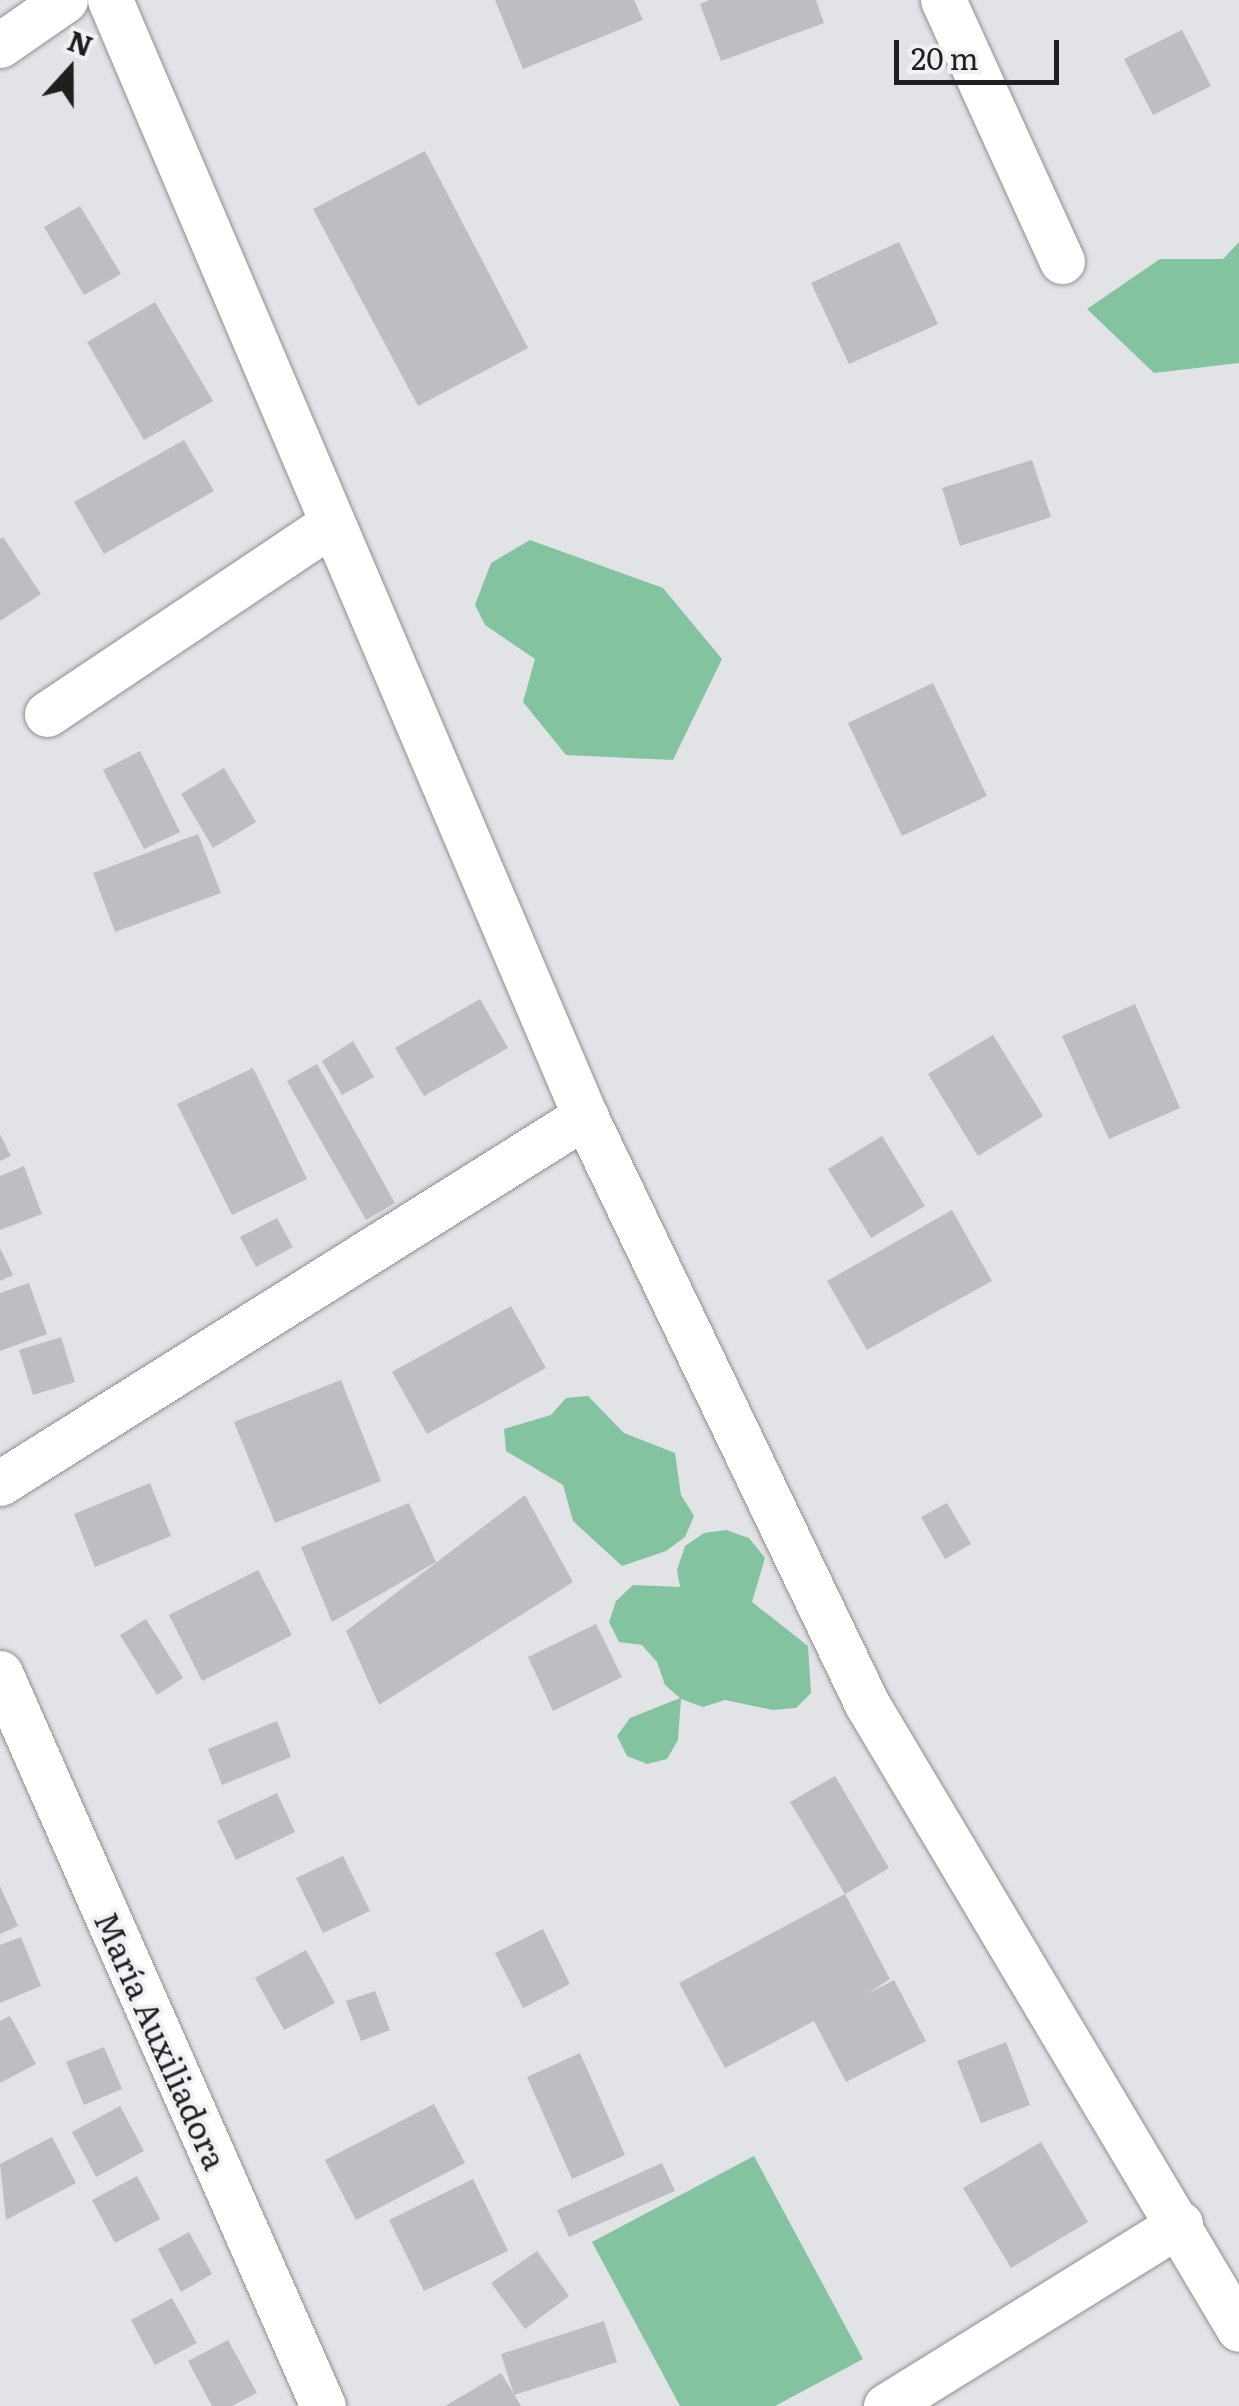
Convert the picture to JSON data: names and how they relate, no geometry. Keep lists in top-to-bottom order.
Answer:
{
  "streets": {
    "street": ["María Auxiliadora"]
  },
  "scale_bar": "20 m",
  "north": "top"
}
